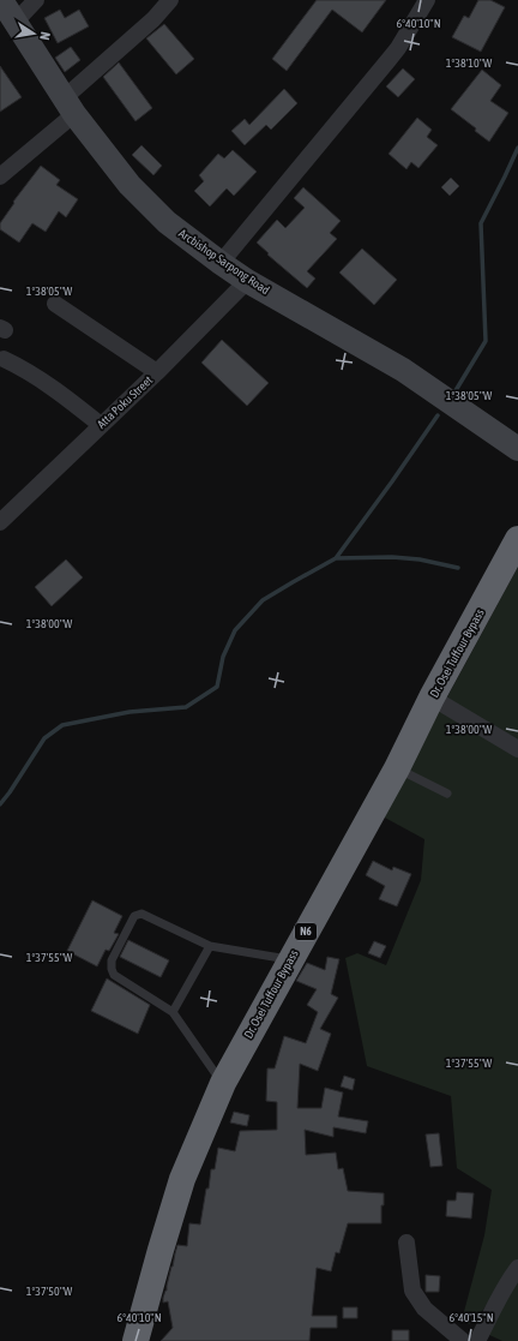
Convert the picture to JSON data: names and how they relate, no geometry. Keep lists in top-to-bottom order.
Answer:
{
  "streets": {
    "highway": ["Dr. Osei Tuffour Bypass", "N6"],
    "street": ["Arcbishop Sarpong Road", "Atta Poku Street"]
  },
  "crossings": [
    ["Arcbishop Sarpong Road", "Atta Poku Street"]
  ],
  "north": "right",
  "coordinates": [
    "6°40'10\"N",
    "1°38'10\"W",
    "1°38'05\"W",
    "1°38'00\"W",
    "1°37'55\"W",
    "1°37'50\"W",
    "6°40'15\"N"
  ]
}
